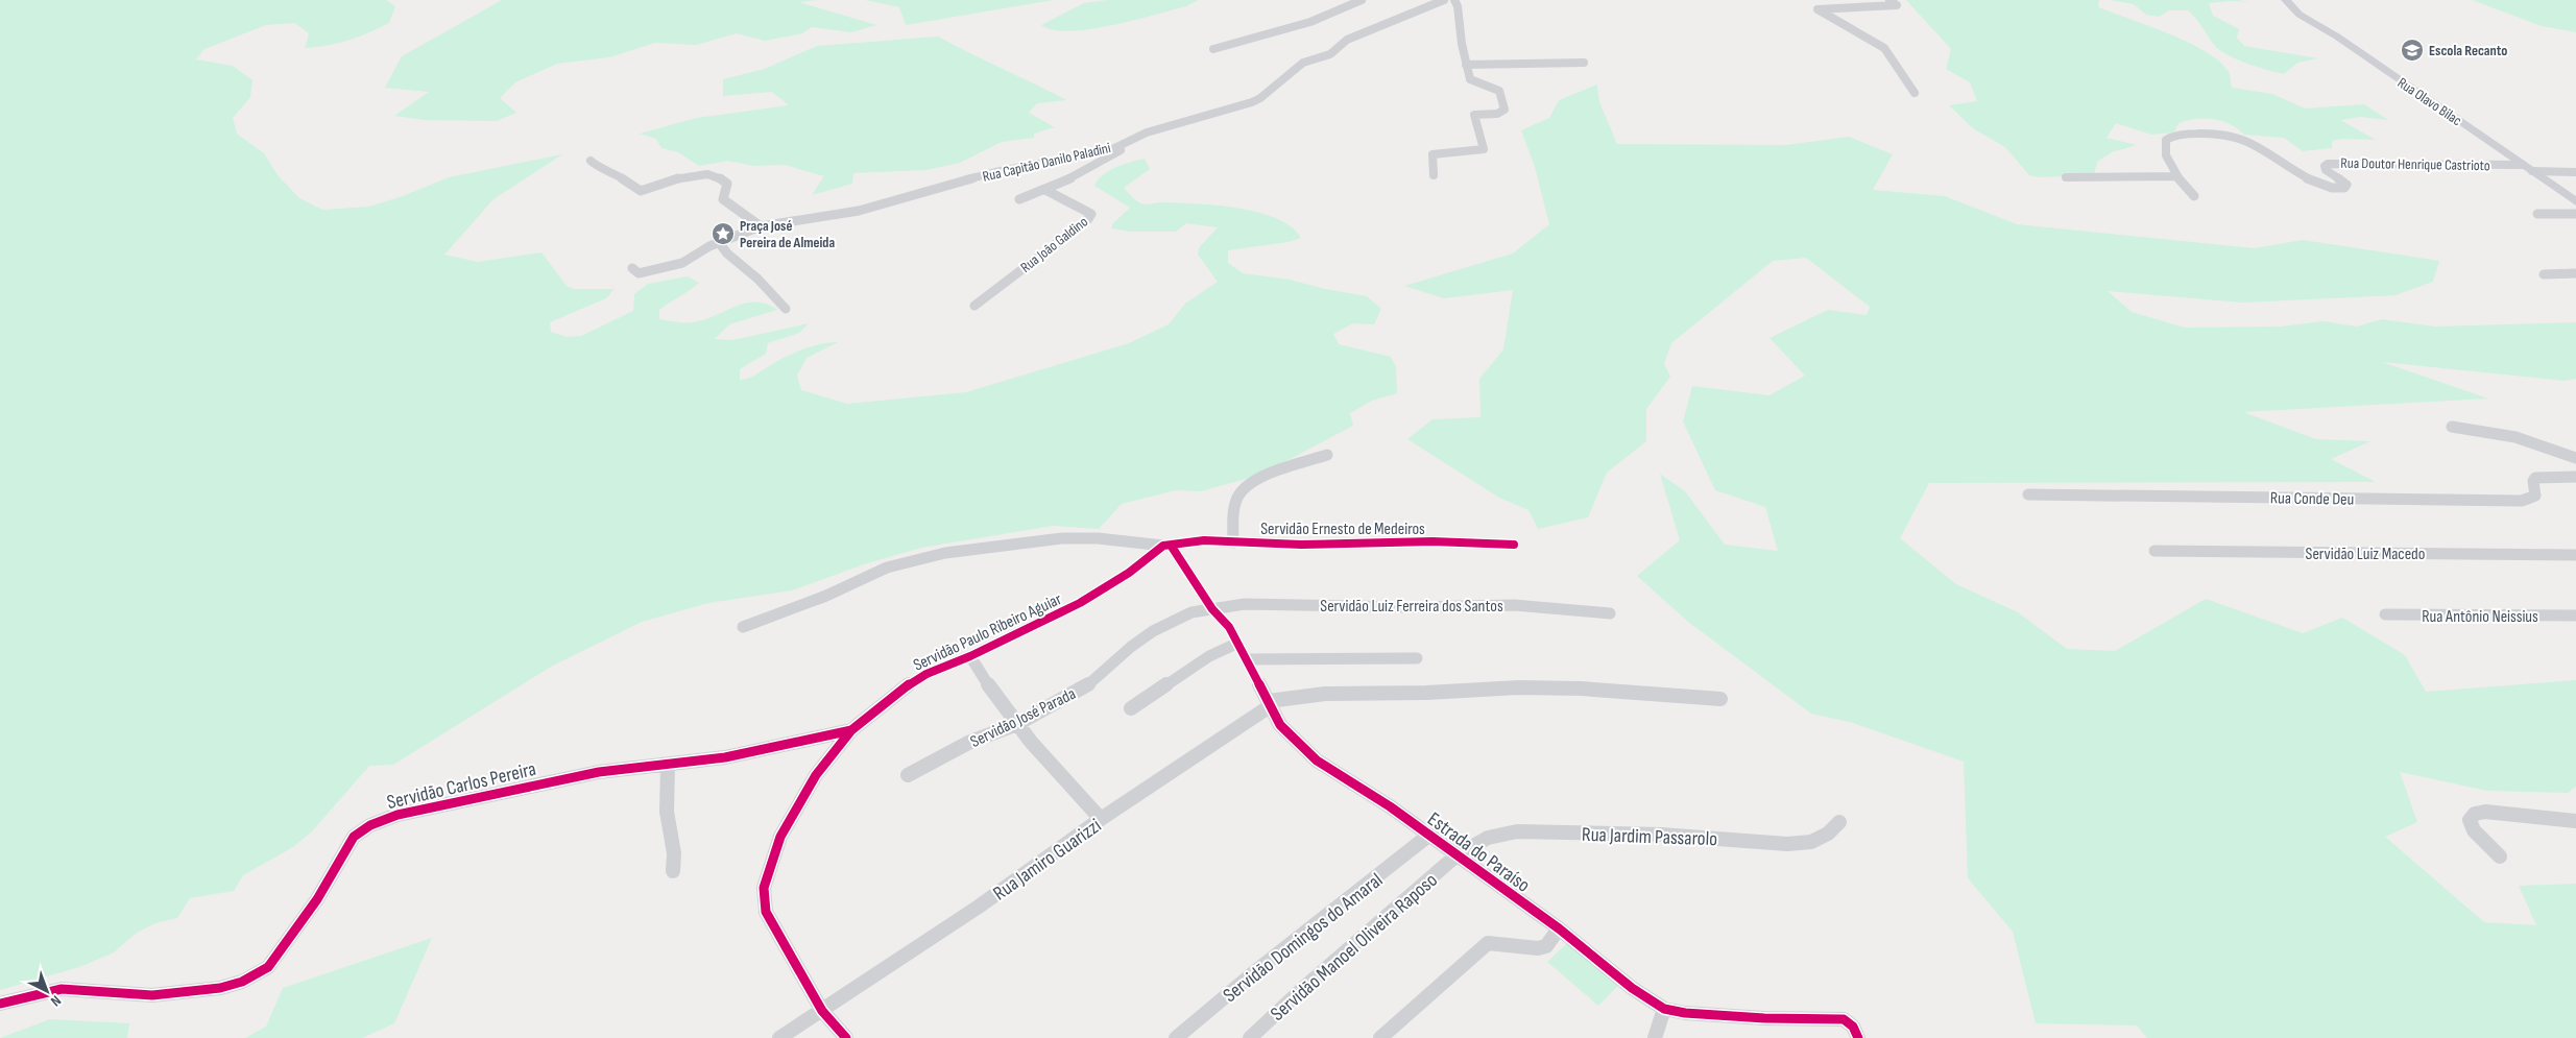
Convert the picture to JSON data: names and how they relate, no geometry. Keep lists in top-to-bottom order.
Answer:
{
  "streets": {
    "main road": ["Rua Olavo Bilac"],
    "street": [
      "Rua Capitão Danilo Paladini",
      "Rua Doutor Henrique Castrioto",
      "Rua João Galdino",
      "Rua Conde Deu",
      "Servidão Ernesto de Medeiros",
      "Servidão Luiz Macedo",
      "Servidão Luiz Ferreira dos Santos",
      "Rua Antônio Neissius",
      "Servidão Paulo Ribeiro Aguiar",
      "Servidão José Parada",
      "Servidão Carlos Pereira",
      "Rua Jardim Passarolo",
      "Estrada do Paraíso",
      "Rua Jamiro Guarizzi",
      "Servidão Domingos do Amaral",
      "Servidão Manoel Oliveira Raposo"
    ]
  },
  "crossings": [
    ["Rua Olavo Bilac", "Rua Doutor Henrique Castrioto"],
    ["Servidão Ernesto de Medeiros", "Servidão Paulo Ribeiro Aguiar"],
    ["Servidão Ernesto de Medeiros", "Estrada do Paraíso"],
    ["Servidão Luiz Ferreira dos Santos", "Servidão José Parada"],
    ["Servidão Luiz Ferreira dos Santos", "Estrada do Paraíso"],
    ["Servidão Paulo Ribeiro Aguiar", "Servidão Carlos Pereira"],
    ["Servidão Paulo Ribeiro Aguiar", "Estrada do Paraíso"],
    ["Servidão Paulo Ribeiro Aguiar", "Rua Jamiro Guarizzi"],
    ["Servidão José Parada", "Estrada do Paraíso"],
    ["Rua Jardim Passarolo", "Estrada do Paraíso"],
    ["Rua Jardim Passarolo", "Servidão Manoel Oliveira Raposo"],
    ["Estrada do Paraíso", "Rua Jamiro Guarizzi"],
    ["Estrada do Paraíso", "Servidão Domingos do Amaral"],
    ["Estrada do Paraíso", "Servidão Manoel Oliveira Raposo"]
  ],
  "places": {
    "school or university": ["Escola Recanto"],
    "place": ["Praça José Pereira de Almeida"]
  },
  "north": "bottom right"
}
